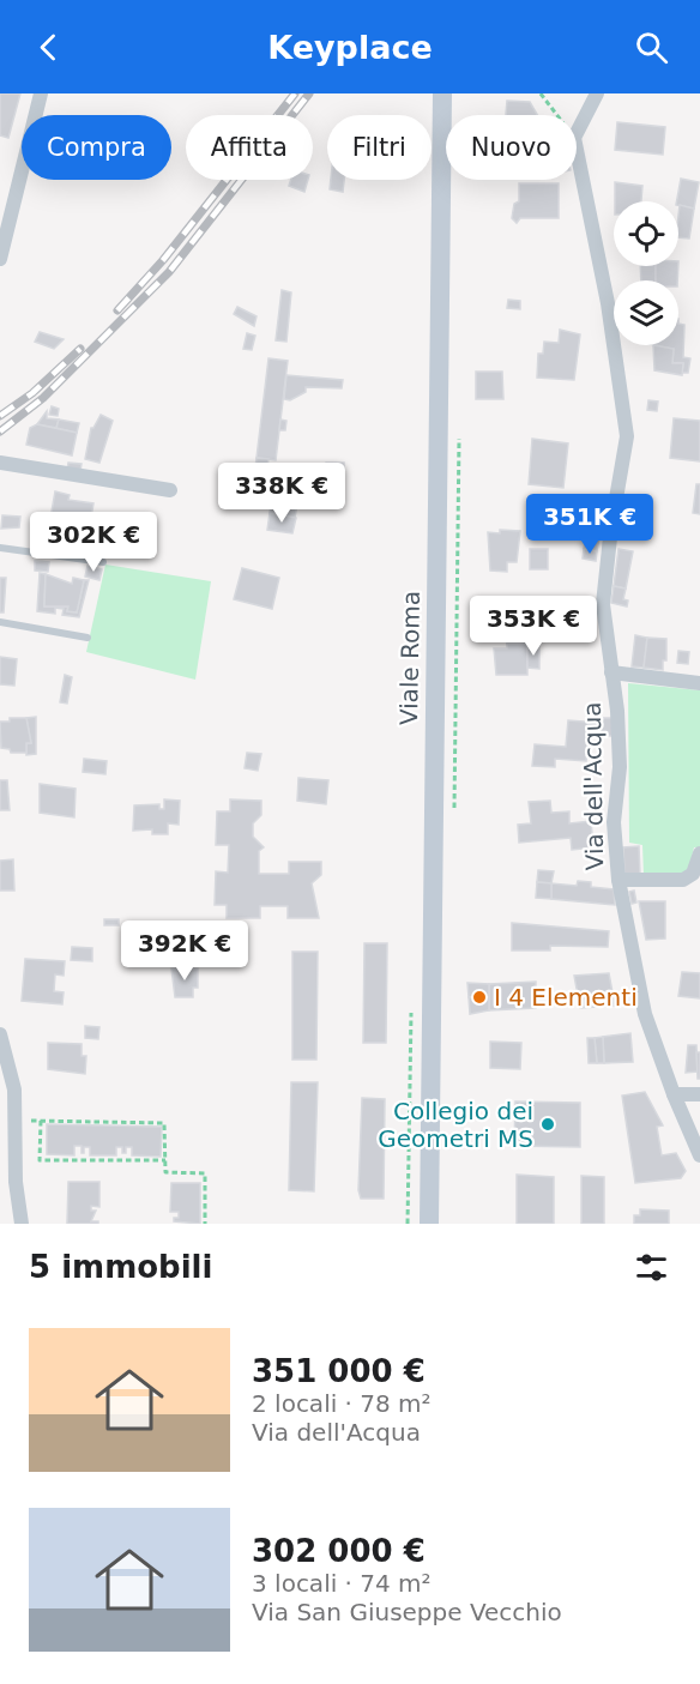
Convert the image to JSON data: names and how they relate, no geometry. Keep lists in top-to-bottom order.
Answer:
{
  "streets": {
    "main road": ["Viale Roma"],
    "street": ["Via dell'Acqua"]
  },
  "places": ["I 4 Elementi", "Collegio dei Geometri MS"],
  "page": {
    "header": "Keyplace",
    "chip": [
      "Compra",
      "Affitta",
      "Filtri",
      "Nuovo"
    ],
    "price": [
      "338K €",
      "351K €",
      "302K €",
      "353K €",
      "392K €"
    ],
    "heading": "5 immobili",
    "list": [
      {
        "name": "351 000 €",
        "note": "2 locali · 78 m² · Via dell'Acqua"
      },
      {
        "name": "302 000 €",
        "note": "3 locali · 74 m² · Via San Giuseppe Vecchio"
      }
    ]
  }
}
